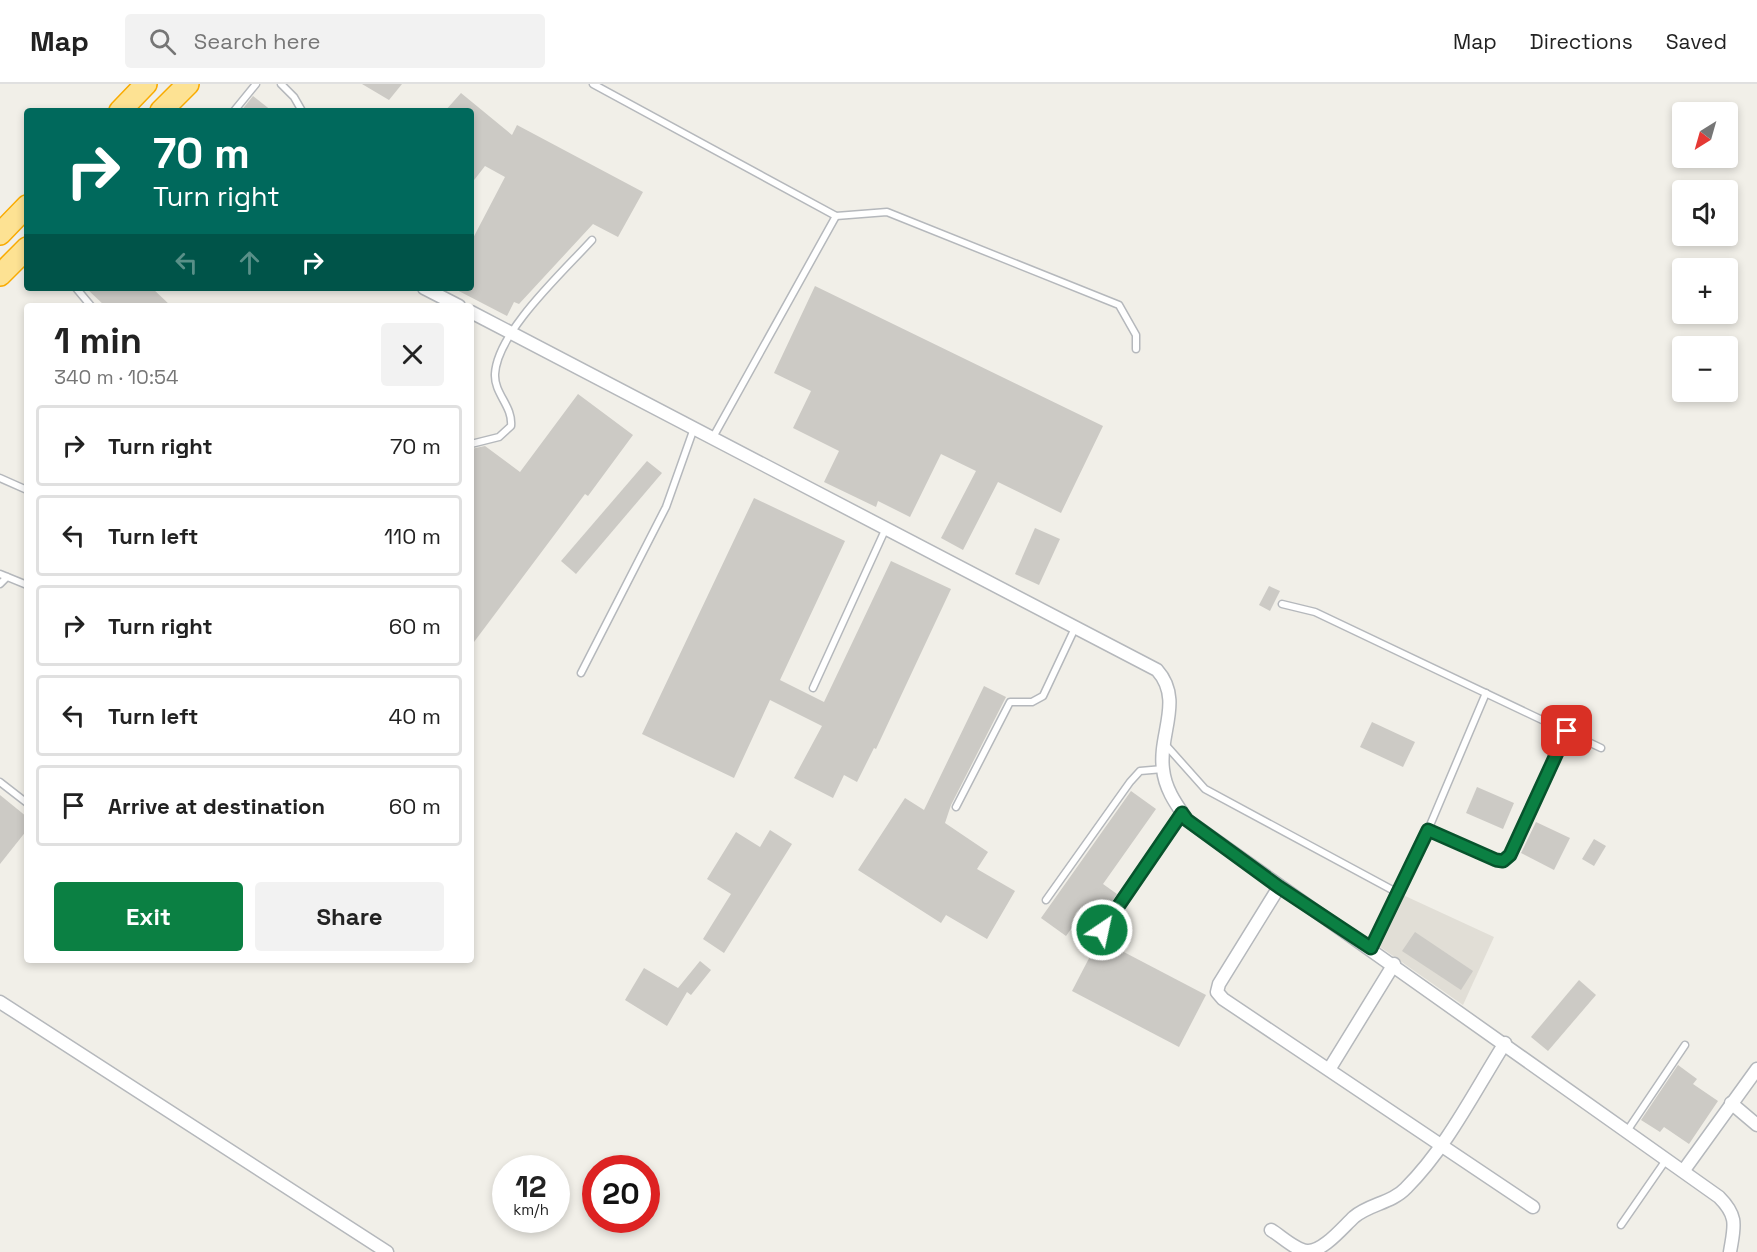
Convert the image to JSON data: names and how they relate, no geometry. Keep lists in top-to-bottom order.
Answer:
{
  "north": "bottom left",
  "page": {
    "header": "Map",
    "search": "Search here",
    "nav": ["Map", "Directions", "Saved"],
    "map_buttons": ["+", "−"],
    "turn": ["70 m", "Turn right"],
    "heading": ["1 min", "340 m · 10:54"],
    "list": [
      {
        "name": "Turn right",
        "value": "70 m"
      },
      {
        "name": "Turn left",
        "value": "110 m"
      },
      {
        "name": "Turn right",
        "value": "60 m"
      },
      {
        "name": "Turn left",
        "value": "40 m"
      },
      {
        "name": "Arrive at destination",
        "value": "60 m"
      }
    ],
    "buttons": ["Exit", "Share"],
    "speed": "12 km/h",
    "limit": "20"
  }
}
